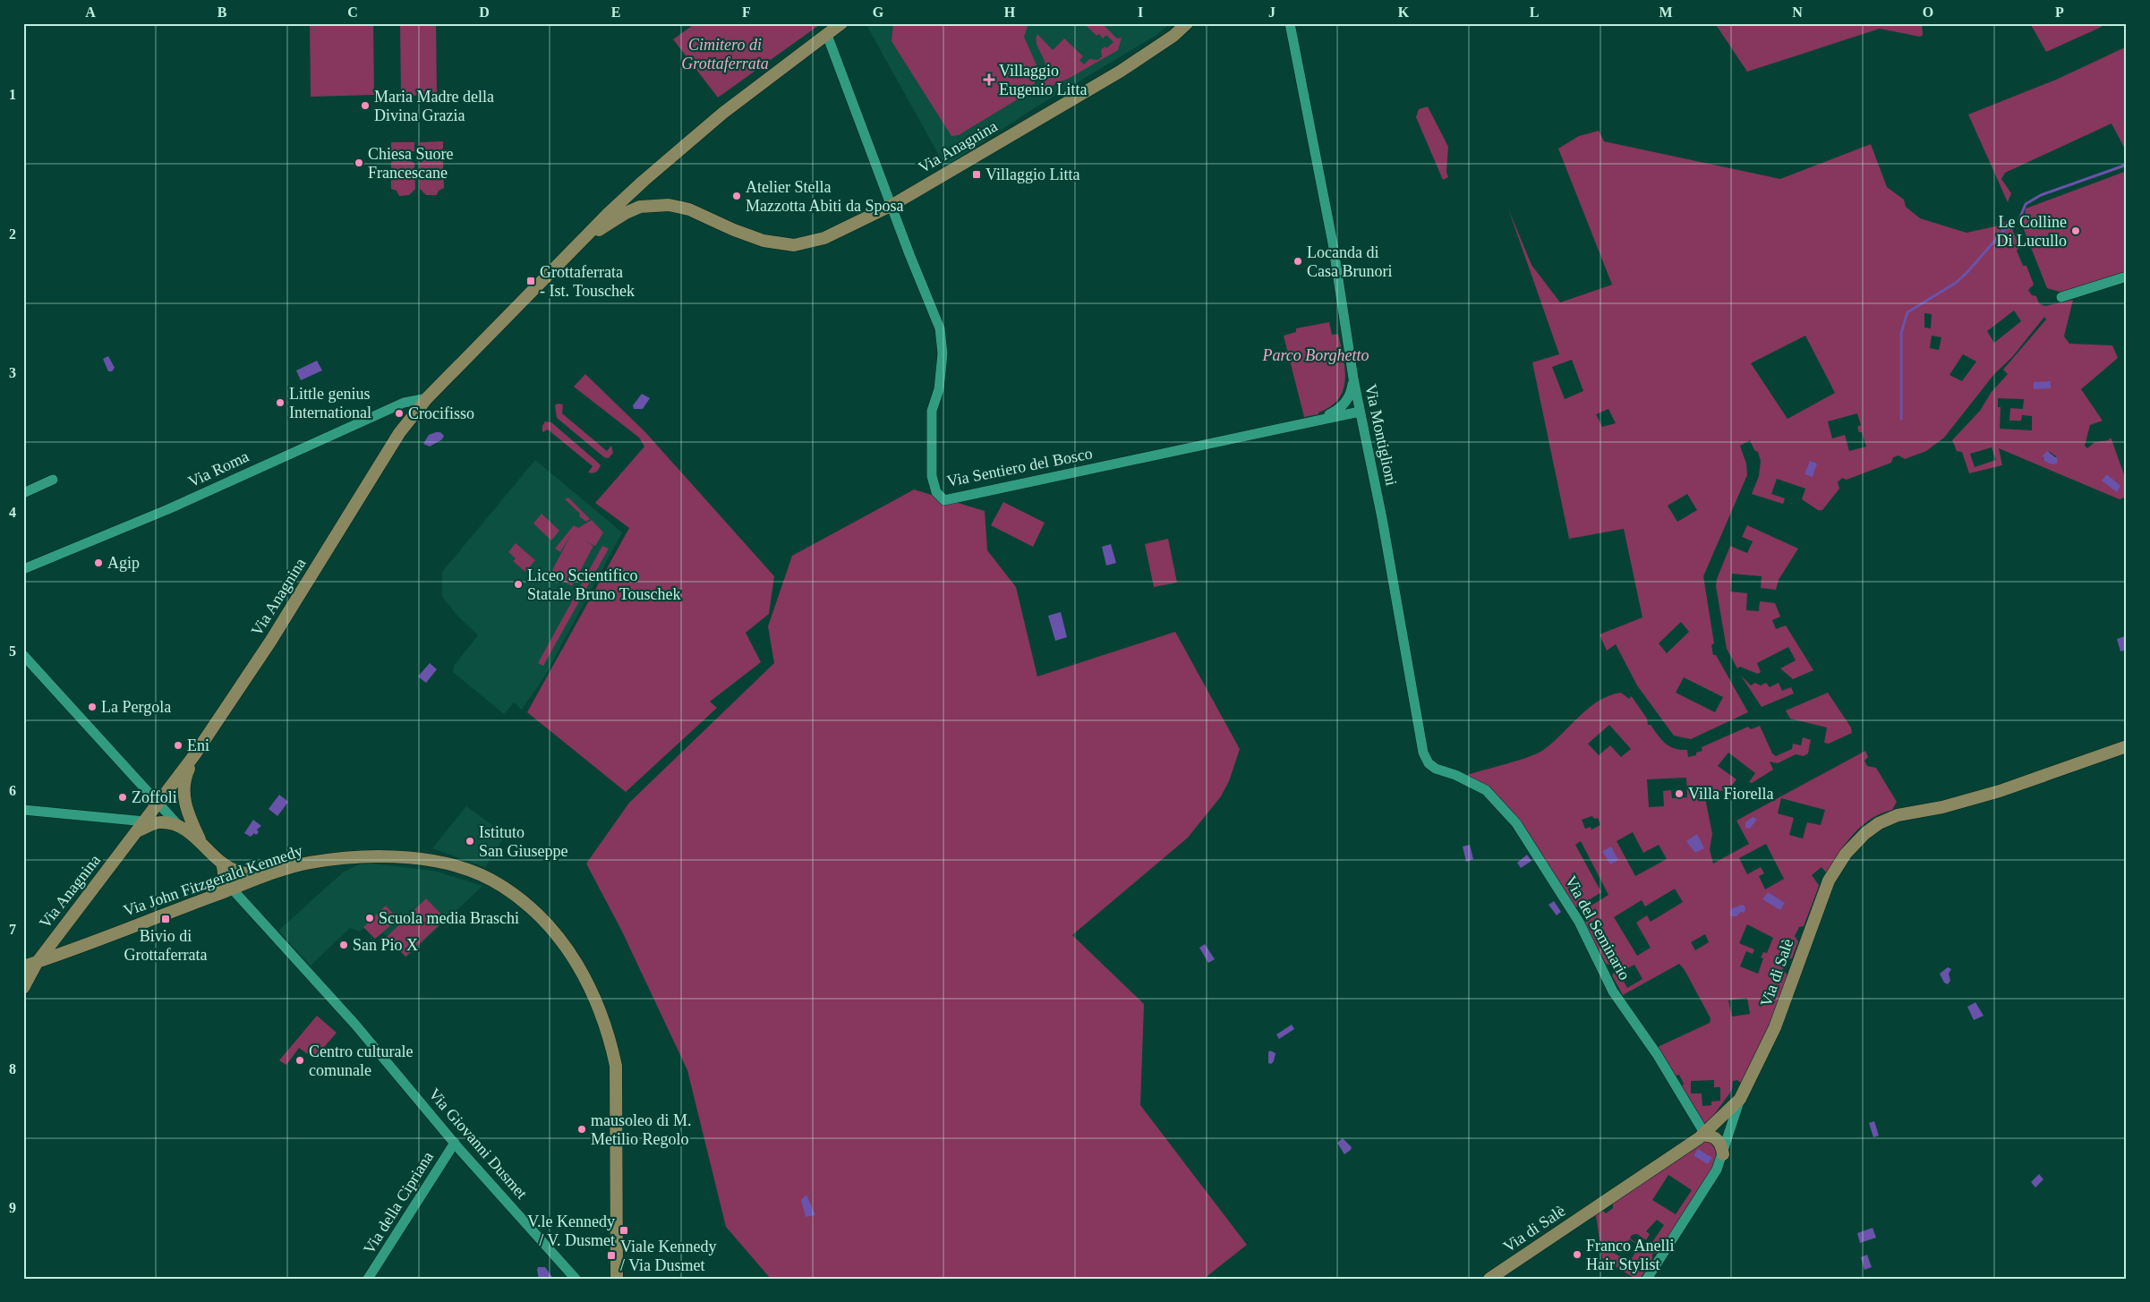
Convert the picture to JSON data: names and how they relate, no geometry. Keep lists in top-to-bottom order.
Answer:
{
  "streets": {
    "main road": ["Via Anagnina", "Via John Fitzgerald Kennedy", "Via di Salè"],
    "street": [
      "Via Montiglioni",
      "Via Sentiero del Bosco",
      "Via Roma",
      "Via del Seminario",
      "Via Giovanni Dusmet",
      "Via della Cipriana"
    ]
  },
  "crossings": [
    ["Via Anagnina", "Via Sentiero del Bosco"],
    ["Via Anagnina", "Via Roma"],
    ["Via Anagnina", "Via John Fitzgerald Kennedy"],
    ["Via Montiglioni", "Via Sentiero del Bosco"],
    ["Via Montiglioni", "Via del Seminario"],
    ["Via John Fitzgerald Kennedy", "Via Giovanni Dusmet"],
    ["Via del Seminario", "Via di Salè"],
    ["Via Giovanni Dusmet", "Via della Cipriana"]
  ],
  "parks": ["Cimitero di Grottaferrata", "Parco Borghetto"],
  "places": {
    "health": ["Villaggio Eugenio Litta"],
    "other": [
      "Maria Madre della Divina Grazia",
      "Chiesa Suore Francescane",
      "Atelier Stella Mazzotta Abiti da Sposa",
      "Le Colline Di Lucullo",
      "Locanda di Casa Brunori",
      "Little genius International",
      "Crocifisso",
      "Agip",
      "Liceo Scientifico Statale Bruno Touschek",
      "La Pergola",
      "Eni",
      "Villa Fiorella",
      "Zoffoli",
      "Istituto San Giuseppe",
      "Scuola media Braschi",
      "San Pio X",
      "Centro culturale comunale",
      "mausoleo di M. Metilio Regolo",
      "Franco Anelli Hair Stylist"
    ],
    "transit": [
      "Villaggio Litta",
      "Grottaferrata - Ist. Touschek",
      "Bivio di Grottaferrata",
      "V.le Kennedy / V. Dusmet",
      "Viale Kennedy / Via Dusmet"
    ]
  },
  "grid": {
    "columns": [
      "A",
      "B",
      "C",
      "D",
      "E",
      "F",
      "G",
      "H",
      "I",
      "J",
      "K",
      "L",
      "M",
      "N",
      "O",
      "P"
    ],
    "rows": [
      "1",
      "2",
      "3",
      "4",
      "5",
      "6",
      "7",
      "8",
      "9"
    ]
  }
}
